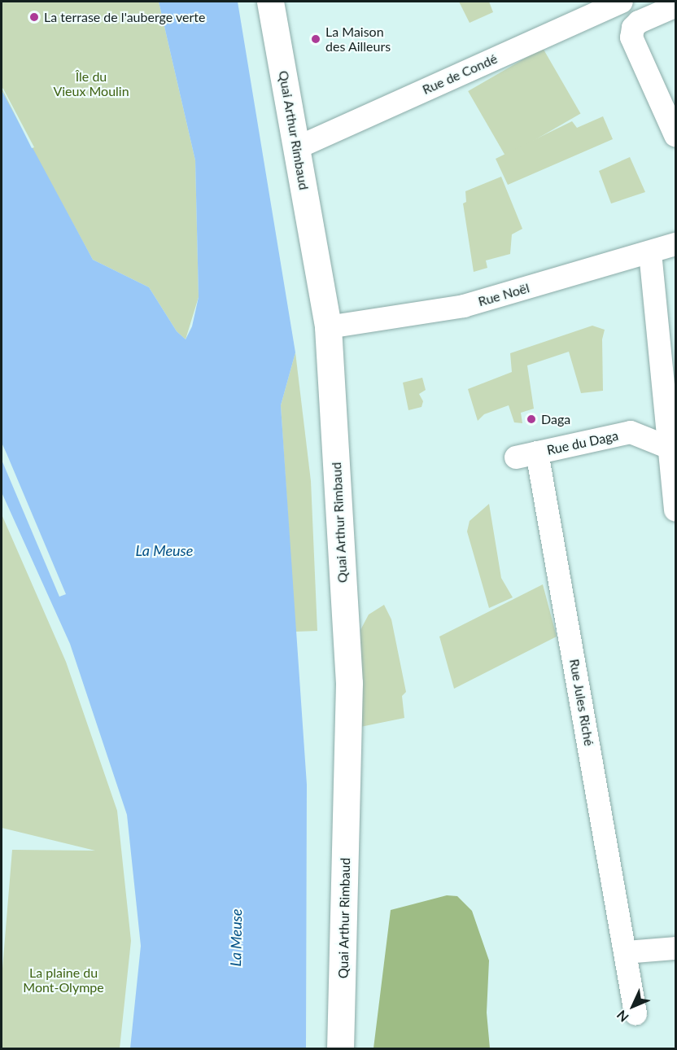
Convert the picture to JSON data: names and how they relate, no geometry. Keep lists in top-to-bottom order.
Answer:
{
  "streets": {
    "main road": ["Quai Arthur Rimbaud"],
    "street": [
      "Rue de Condé",
      "Rue Noël",
      "Rue du Daga",
      "Rue Jules Riché"
    ]
  },
  "crossings": [
    ["Rue de Condé", "Quai Arthur Rimbaud"],
    ["Quai Arthur Rimbaud", "Rue Noël"],
    ["Rue du Daga", "Rue Jules Riché"]
  ],
  "water": ["La Meuse"],
  "parks": ["Île du Vieux Moulin", "La plaine du Mont-Olympe"],
  "places": ["La terrase de l'auberge verte", "La Maison des Ailleurs", "Daga"],
  "north": "bottom left"
}
